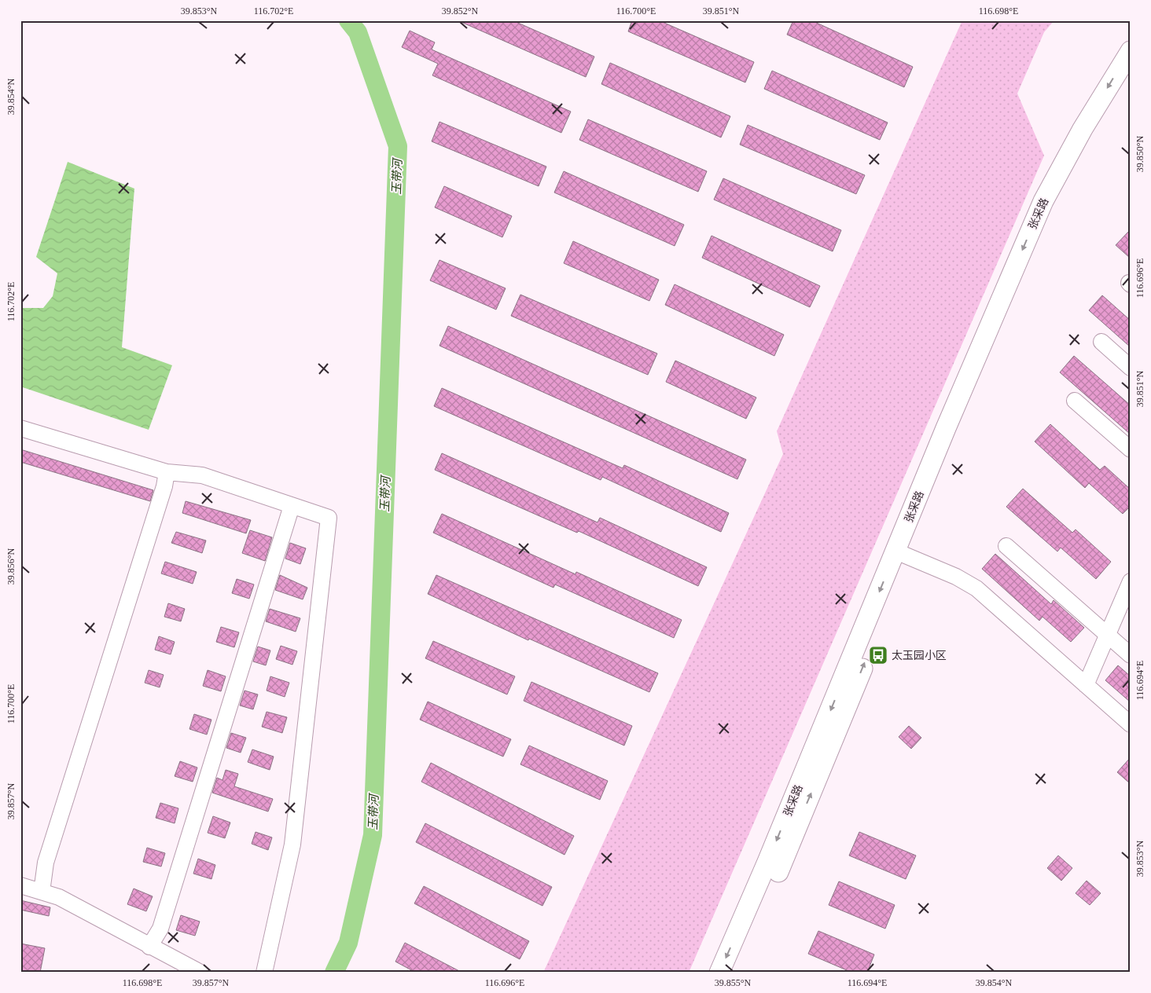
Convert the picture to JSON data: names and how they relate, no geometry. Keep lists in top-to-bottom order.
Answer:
{
  "streets": {
    "main road": ["张采路"]
  },
  "water": ["玉带河"],
  "places": {
    "bus stop": ["太玉园小区"]
  },
  "coordinates": [
    "39.853°N",
    "116.702°E",
    "39.852°N",
    "116.700°E",
    "39.851°N",
    "116.698°E",
    "39.854°N",
    "39.850°N",
    "116.696°E",
    "39.856°N",
    "116.694°E",
    "39.857°N",
    "39.855°N"
  ]
}
